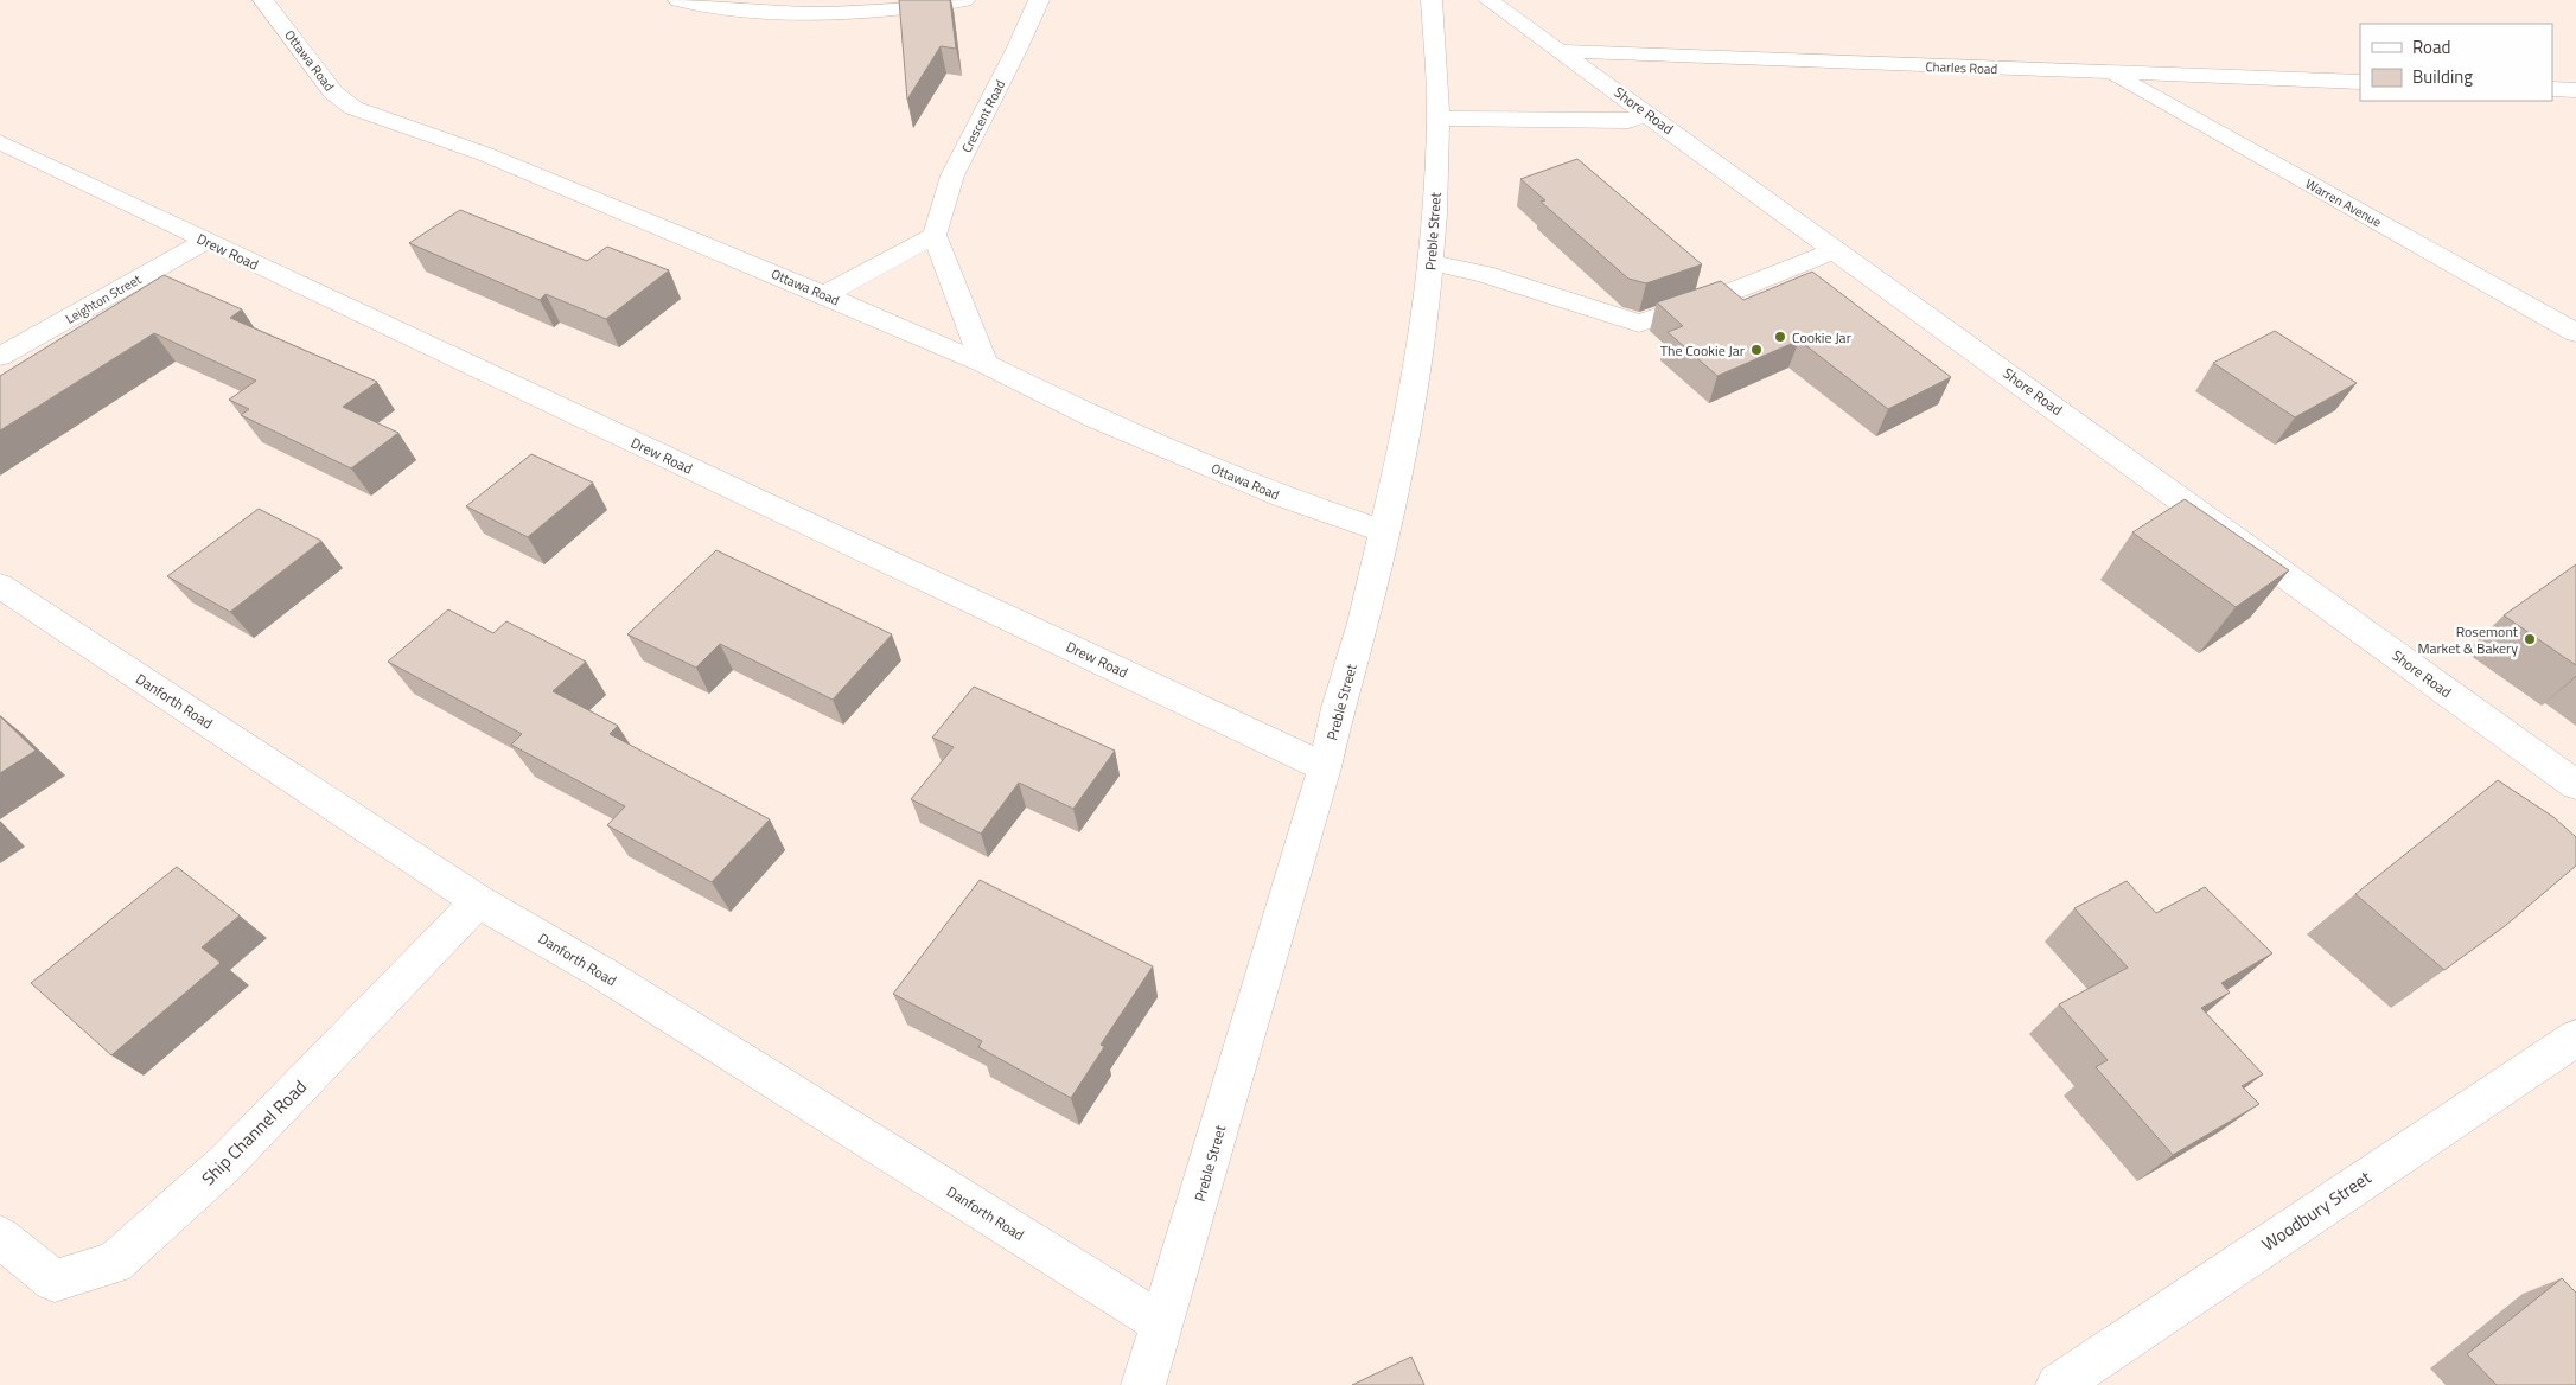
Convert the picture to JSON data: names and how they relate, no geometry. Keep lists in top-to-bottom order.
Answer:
{
  "streets": {
    "street": [
      "Ottawa Road",
      "Charles Road",
      "Shore Road",
      "Crescent Road",
      "Warren Avenue",
      "Preble Street",
      "Drew Road",
      "Leighton Street",
      "Danforth Road",
      "Ship Channel Road",
      "Woodbury Street"
    ]
  },
  "crossings": [
    ["Ottawa Road", "Preble Street"],
    ["Charles Road", "Shore Road"],
    ["Charles Road", "Warren Avenue"],
    ["Preble Street", "Drew Road"],
    ["Preble Street", "Danforth Road"],
    ["Drew Road", "Leighton Street"],
    ["Danforth Road", "Ship Channel Road"]
  ],
  "places": ["Cookie Jar", "The Cookie Jar", "Rosemont Market & Bakery"],
  "legend": ["Road", "Building"]
}
